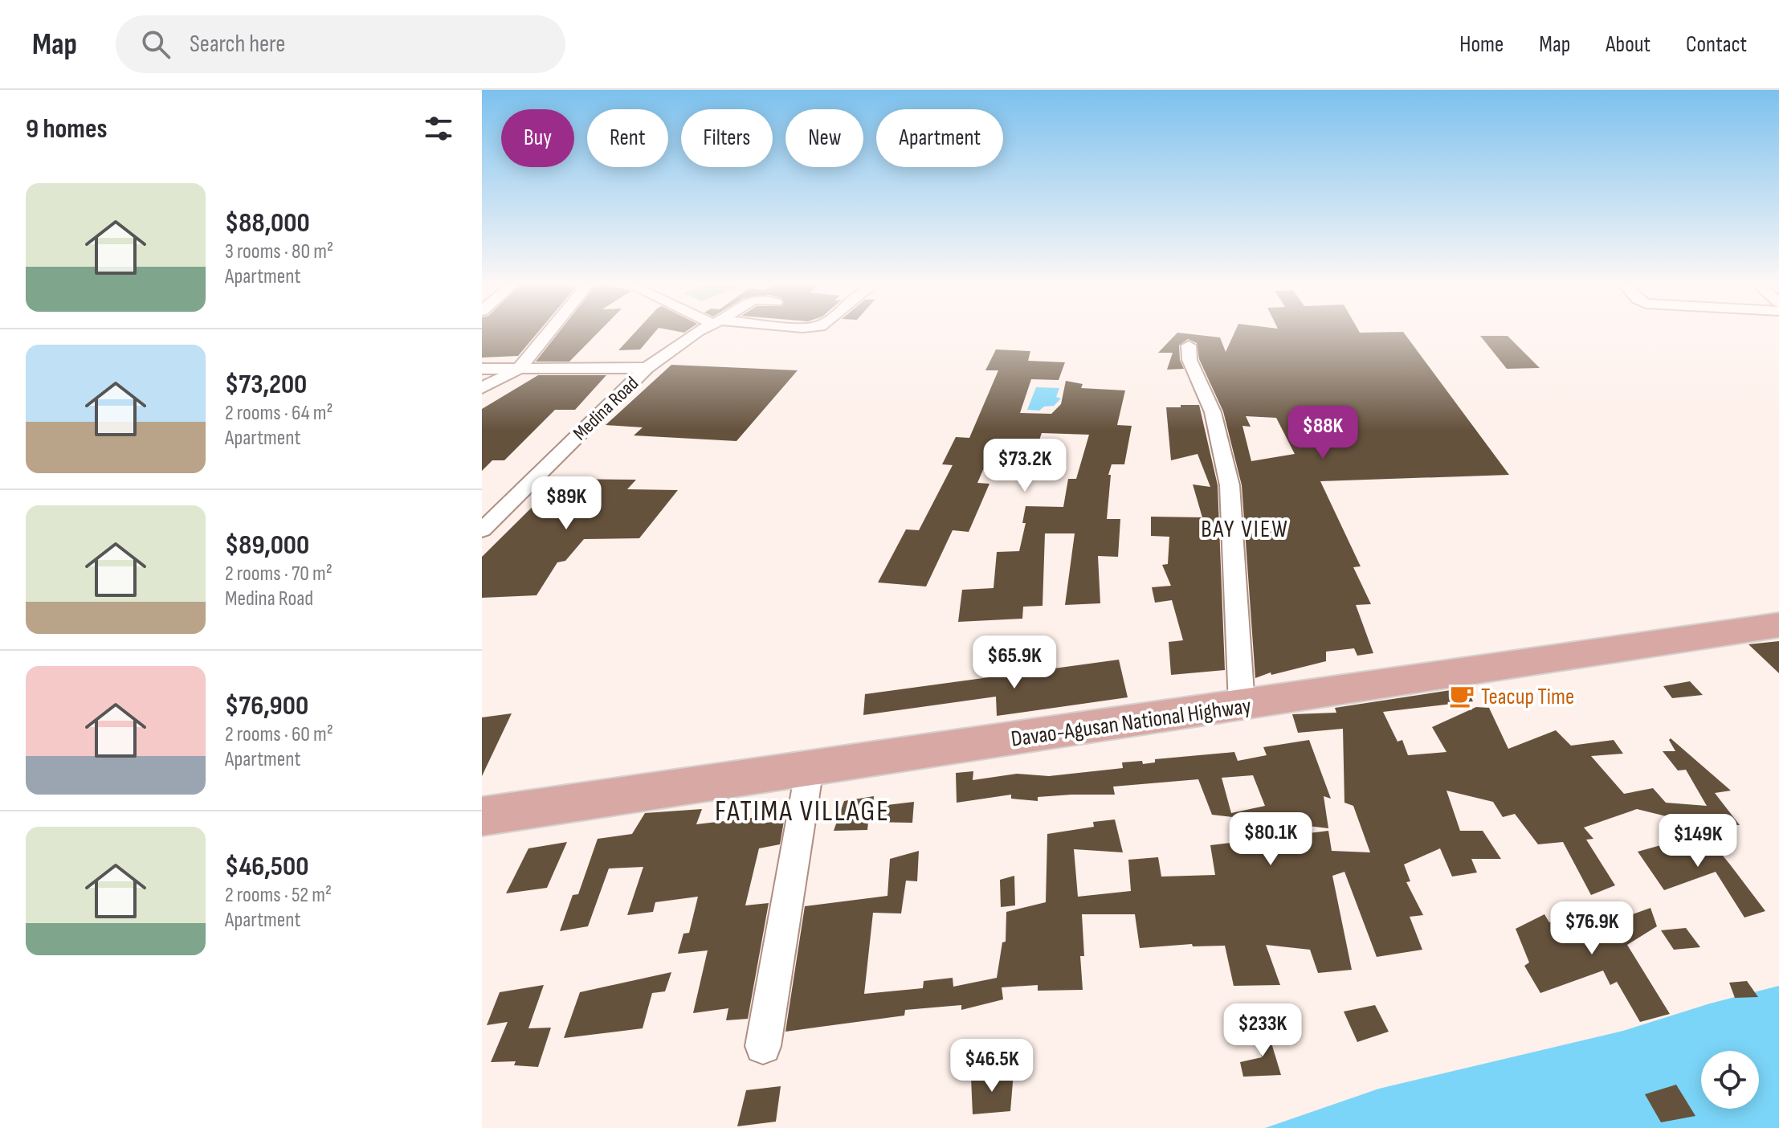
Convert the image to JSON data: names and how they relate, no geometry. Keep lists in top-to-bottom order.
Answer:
{
  "streets": {
    "main road": ["Davao-Agusan National Highway"],
    "street": ["Medina Road"]
  },
  "districts": ["BAY VIEW", "FATIMA VILLAGE"],
  "places": {
    "cafe": ["Teacup Time"]
  },
  "page": {
    "header": "Map",
    "search": "Search here",
    "nav": [
      "Home",
      "Map",
      "About",
      "Contact"
    ],
    "heading": "9 homes",
    "chip": [
      "Buy",
      "Rent",
      "Filters",
      "New",
      "Apartment"
    ],
    "list": [
      {
        "name": "$88,000",
        "note": "3 rooms · 80 m² · Apartment"
      },
      {
        "name": "$73,200",
        "note": "2 rooms · 64 m² · Apartment"
      },
      {
        "name": "$89,000",
        "note": "2 rooms · 70 m² · Medina Road"
      },
      {
        "name": "$76,900",
        "note": "2 rooms · 60 m² · Apartment"
      },
      {
        "name": "$46,500",
        "note": "2 rooms · 52 m² · Apartment"
      }
    ],
    "price": [
      "$88K",
      "$73.2K",
      "$89K",
      "$65.9K",
      "$80.1K",
      "$149K",
      "$76.9K",
      "$233K",
      "$46.5K"
    ]
  }
}
